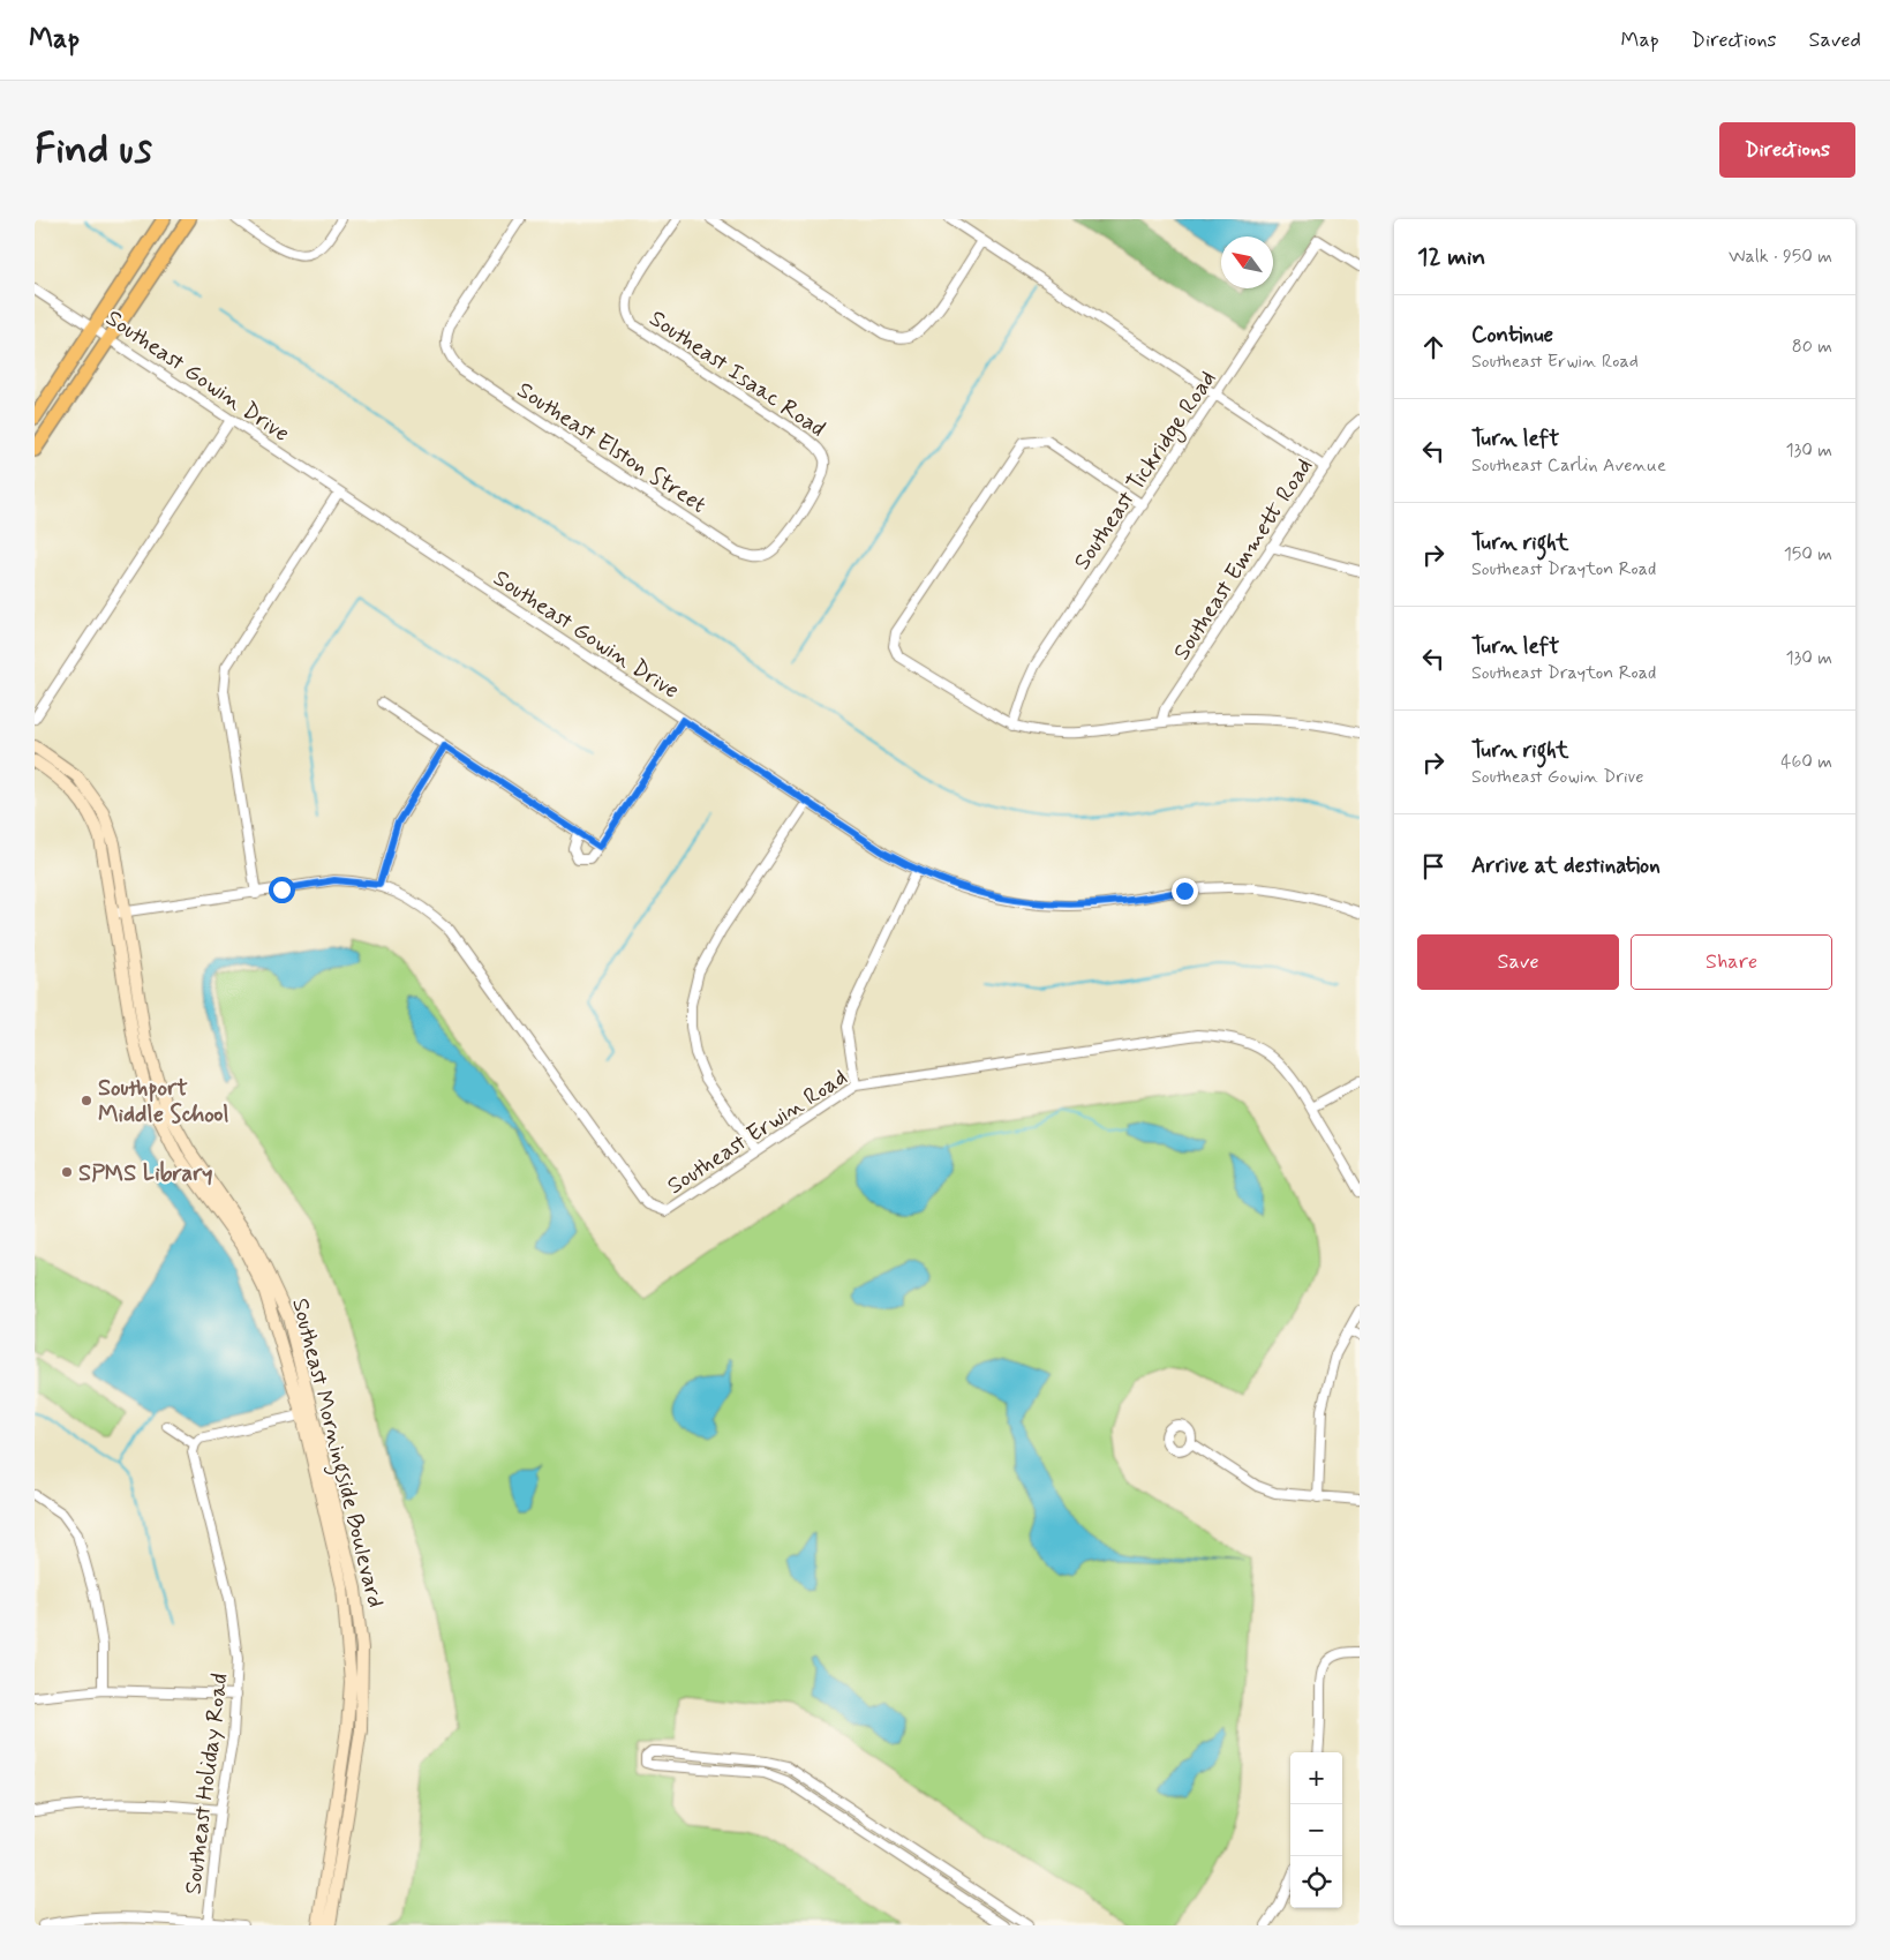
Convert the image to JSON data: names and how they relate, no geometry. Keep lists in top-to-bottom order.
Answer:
{
  "streets": {
    "street": [
      "Southeast Isaac Road",
      "Southeast Gowin Drive",
      "Southeast Elston Street",
      "Southeast Tickridge Road",
      "Southeast Emmett Road",
      "Southeast Erwin Road",
      "Southeast Morningside Boulevard",
      "Southeast Holiday Road"
    ]
  },
  "crossings": [
    ["Southeast Isaac Road", "Southeast Elston Street"],
    ["Southeast Erwin Road", "Southeast Morningside Boulevard"]
  ],
  "places": ["Southport Middle School", "SPMS Library"],
  "north": "top left",
  "page": {
    "header": "Map",
    "nav": ["Map", "Directions", "Saved"],
    "buttons": [
      "Directions",
      ["Save", "Share"]
    ],
    "title": "Find us",
    "heading": ["12 min", "Walk · 950 m"],
    "list": [
      ["Continue", "Southeast Erwin Road", "80 m"],
      ["Turn left", "Southeast Carlin Avenue", "130 m"],
      ["Turn right", "Southeast Drayton Road", "150 m"],
      ["Turn left", "Southeast Drayton Road", "130 m"],
      ["Turn right", "Southeast Gowin Drive", "460 m"],
      "Arrive at destination"
    ],
    "map_buttons": ["+", "−"]
  }
}
